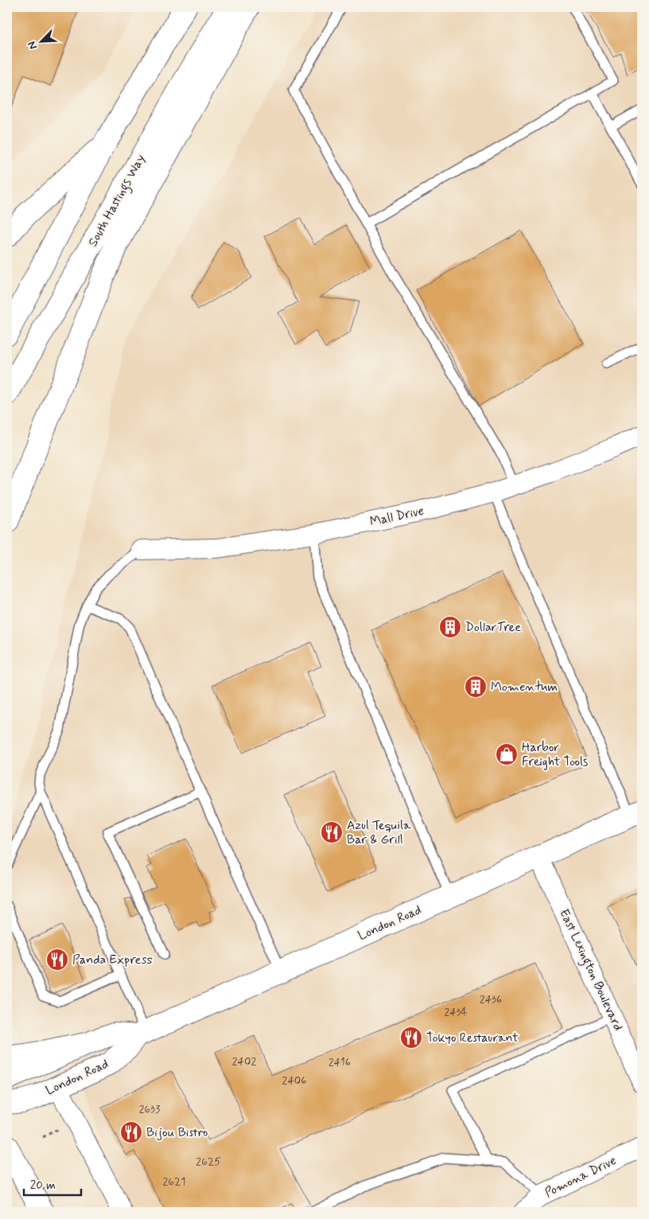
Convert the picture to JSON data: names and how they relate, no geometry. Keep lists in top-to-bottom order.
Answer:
{
  "streets": {
    "main road": ["South Hastings Way", "London Road"],
    "street": ["Mall Drive", "East Lexington Boulevard", "Pomona Drive"]
  },
  "crossings": [
    ["London Road", "East Lexington Boulevard"]
  ],
  "places": {
    "building": ["DollarTree", "Momentum"],
    "shop": ["Harbor Freight Tools"],
    "restaurant": [
      "Azul Tequila Bar & Grill",
      "Panda Express",
      "Tokyo Restaurant",
      "Bijou Bistro"
    ]
  },
  "house_numbers": [
    "2436",
    "2434",
    "2402",
    "2416",
    "2406",
    "2633",
    "2625",
    "2621"
  ],
  "scale_bar": "20 m",
  "north": "bottom left"
}
